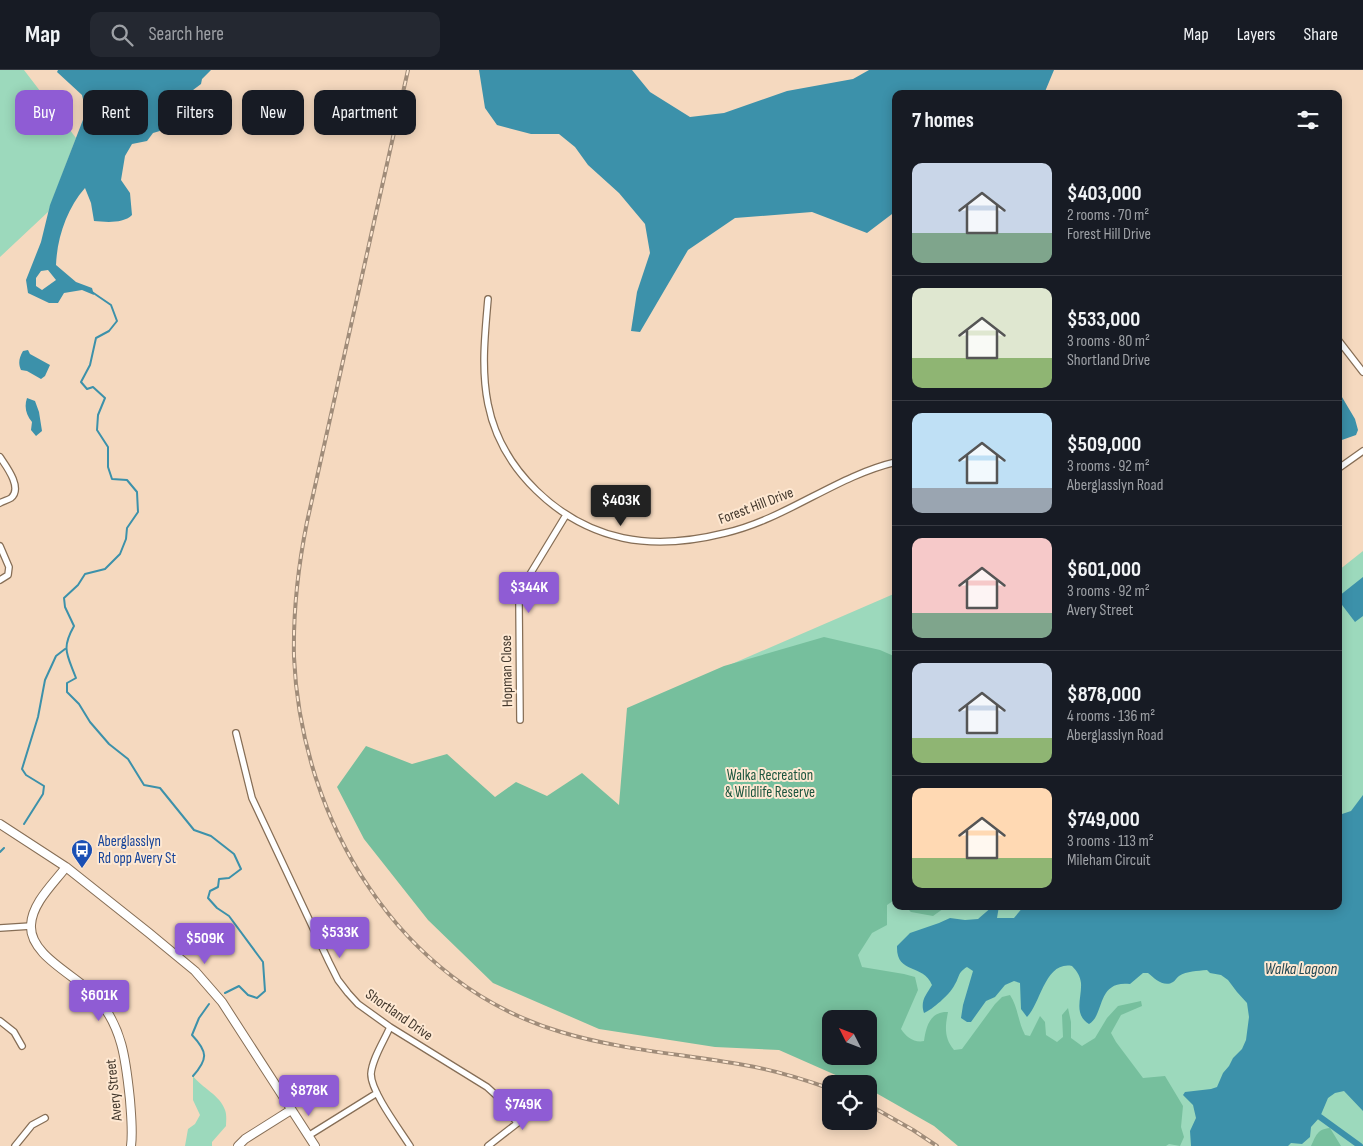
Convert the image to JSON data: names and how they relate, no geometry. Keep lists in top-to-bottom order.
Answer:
{
  "streets": {
    "main road": ["Avery Street"],
    "street": ["Forest Hill Drive", "Hopman Close", "Shortland Drive"]
  },
  "crossings": [
    ["Forest Hill Drive", "Hopman Close"]
  ],
  "water": ["Walka Lagoon"],
  "parks": ["Walka Recreation & Wildlife Reserve"],
  "places": {
    "bus stop": ["Aberglasslyn Rd opp Avery St"]
  },
  "north": "top left",
  "page": {
    "header": "Map",
    "search": "Search here",
    "nav": ["Map", "Layers", "Share"],
    "chip": [
      "Buy",
      "Rent",
      "Filters",
      "New",
      "Apartment"
    ],
    "heading": "7 homes",
    "list": [
      {
        "name": "$403,000",
        "note": "2 rooms · 70 m² · Forest Hill Drive"
      },
      {
        "name": "$533,000",
        "note": "3 rooms · 80 m² · Shortland Drive"
      },
      {
        "name": "$509,000",
        "note": "3 rooms · 92 m² · Aberglasslyn Road"
      },
      {
        "name": "$601,000",
        "note": "3 rooms · 92 m² · Avery Street"
      },
      {
        "name": "$878,000",
        "note": "4 rooms · 136 m² · Aberglasslyn Road"
      },
      {
        "name": "$749,000",
        "note": "3 rooms · 113 m² · Mileham Circuit"
      }
    ],
    "price": [
      "$403K",
      "$344K",
      "$533K",
      "$509K",
      "$601K",
      "$878K",
      "$749K"
    ]
  }
}
